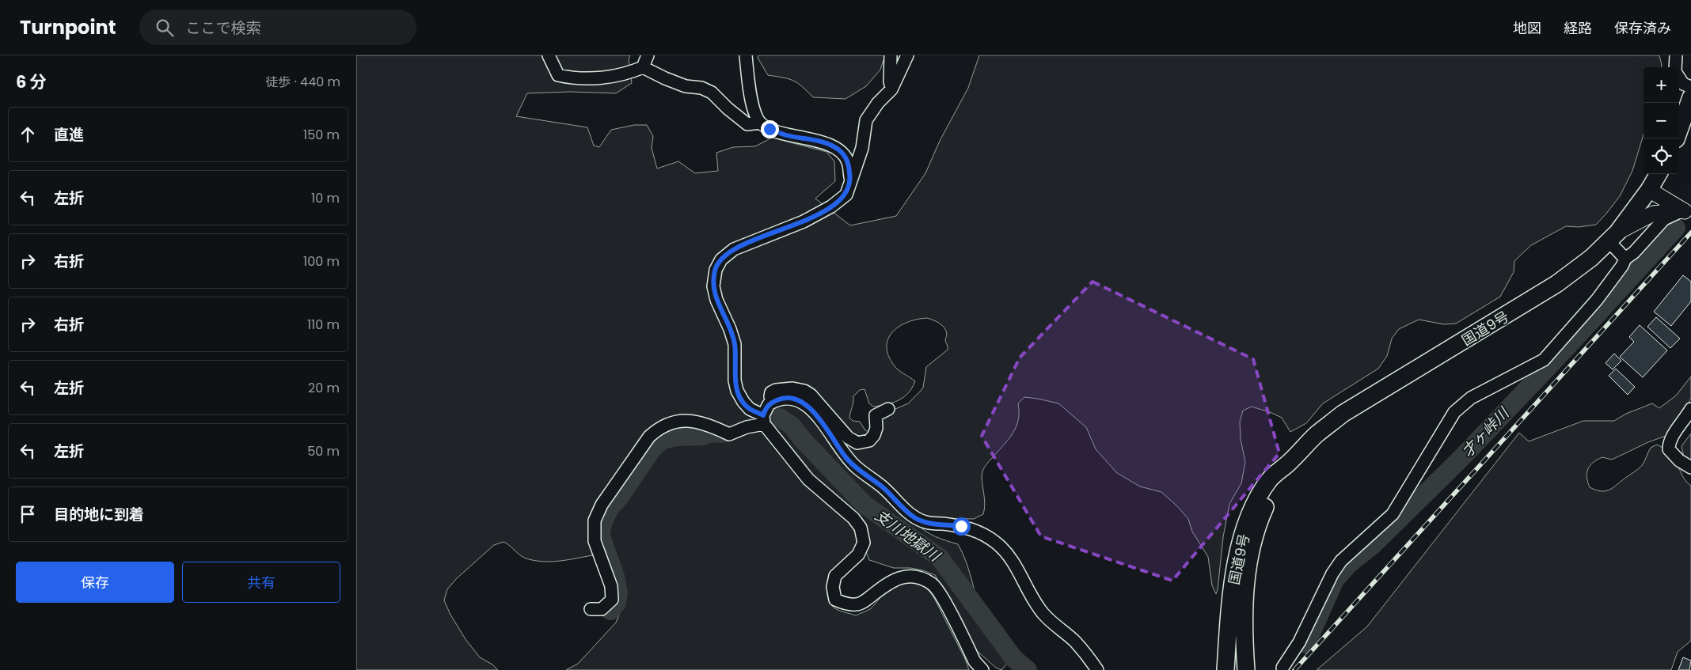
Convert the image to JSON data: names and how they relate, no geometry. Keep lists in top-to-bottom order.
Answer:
{
  "streets": {
    "highway": ["国道9号"]
  },
  "water": ["才ヶ峠川", "支川地獄川"],
  "page": {
    "header": "Turnpoint",
    "search": "ここで検索",
    "nav": ["地図", "経路", "保存済み"],
    "heading": ["6 分", "徒歩 · 440 m"],
    "map_buttons": ["+", "−"],
    "list": [
      ["直進", "150 m"],
      ["左折", "10 m"],
      ["右折", "100 m"],
      ["右折", "110 m"],
      ["左折", "20 m"],
      ["左折", "50 m"],
      "目的地に到着"
    ],
    "buttons": ["保存", "共有"]
  }
}
